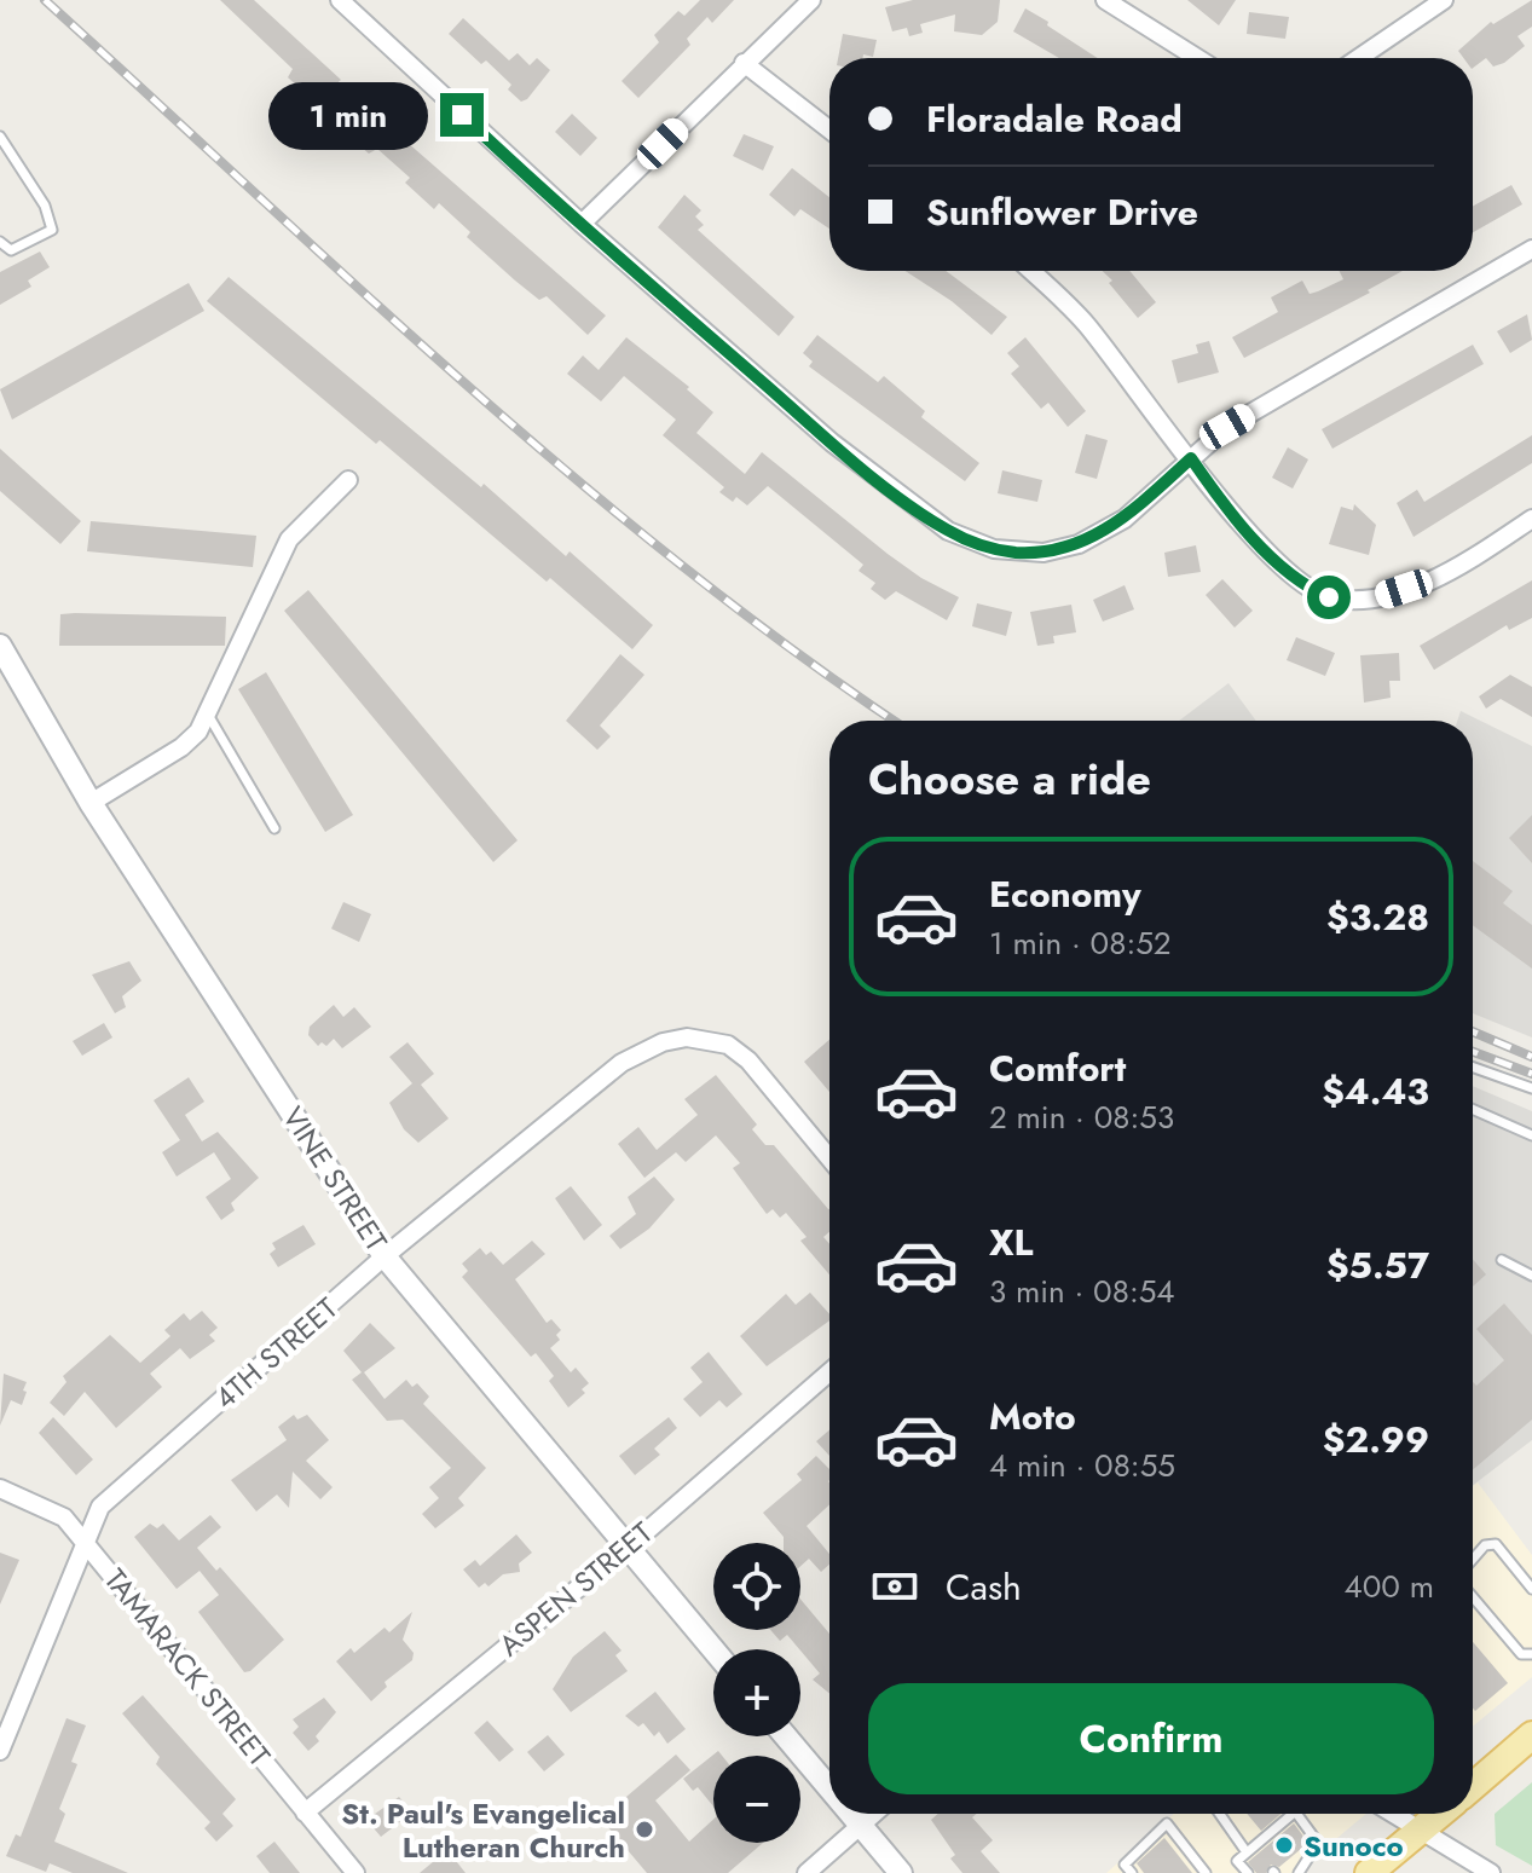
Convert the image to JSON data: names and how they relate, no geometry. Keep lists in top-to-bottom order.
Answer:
{
  "streets": {
    "street": [
      "VINE STREET",
      "4TH STREET",
      "ASPEN STREET",
      "TAMARACK STREET"
    ]
  },
  "crossings": [
    ["VINE STREET", "4TH STREET"],
    ["VINE STREET", "ASPEN STREET"],
    ["4TH STREET", "TAMARACK STREET"],
    ["ASPEN STREET", "TAMARACK STREET"]
  ],
  "places": ["St. Paul's Evangelical Lutheran Church", "Sunoco"],
  "page": {
    "banner": ["Floradale Road", "Sunflower Drive"],
    "bubble": "1 min",
    "heading": "Choose a ride",
    "list": [
      {
        "name": "Economy",
        "note": "1 min · 08:52",
        "value": "$3.28"
      },
      {
        "name": "Comfort",
        "note": "2 min · 08:53",
        "value": "$4.43"
      },
      {
        "name": "XL",
        "note": "3 min · 08:54",
        "value": "$5.57"
      },
      {
        "name": "Moto",
        "note": "4 min · 08:55",
        "value": "$2.99"
      }
    ],
    "pay": ["Cash", "400 m"],
    "map_buttons": ["+", "−"],
    "buttons": "Confirm"
  }
}
